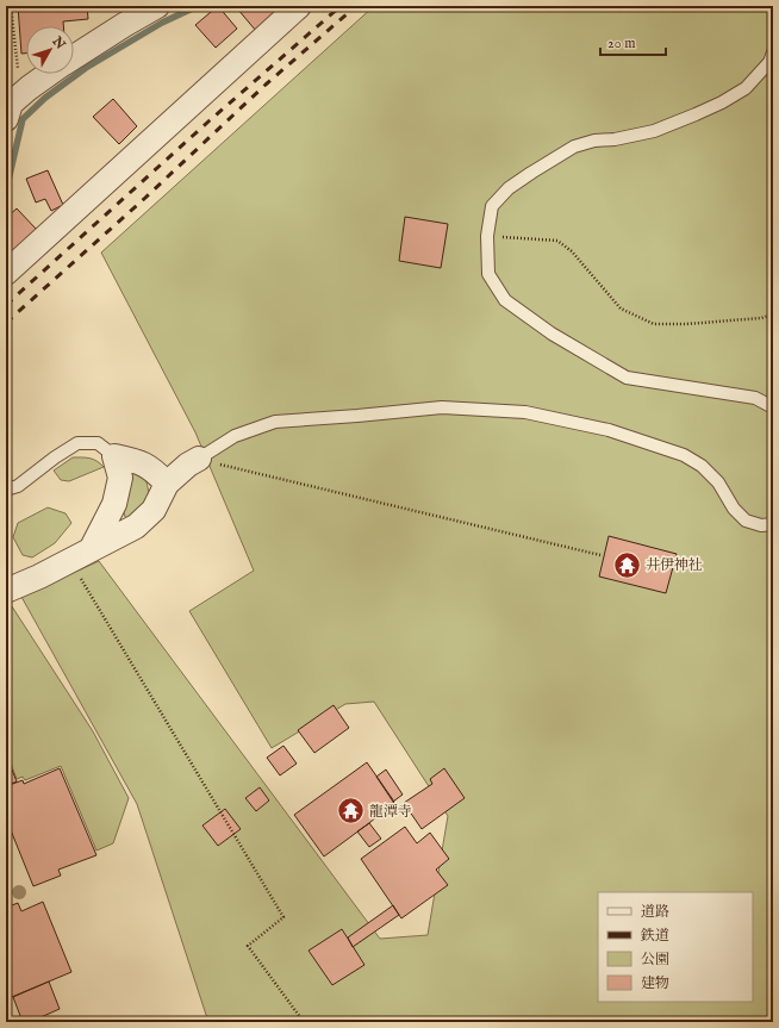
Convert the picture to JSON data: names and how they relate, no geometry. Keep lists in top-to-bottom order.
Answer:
{
  "places": {
    "temple": ["井伊神社", "龍潭寺"]
  },
  "legend": [
    "道路",
    "鉄道",
    "公園",
    "建物"
  ],
  "scale_bar": "20 m",
  "north": "top right"
}
